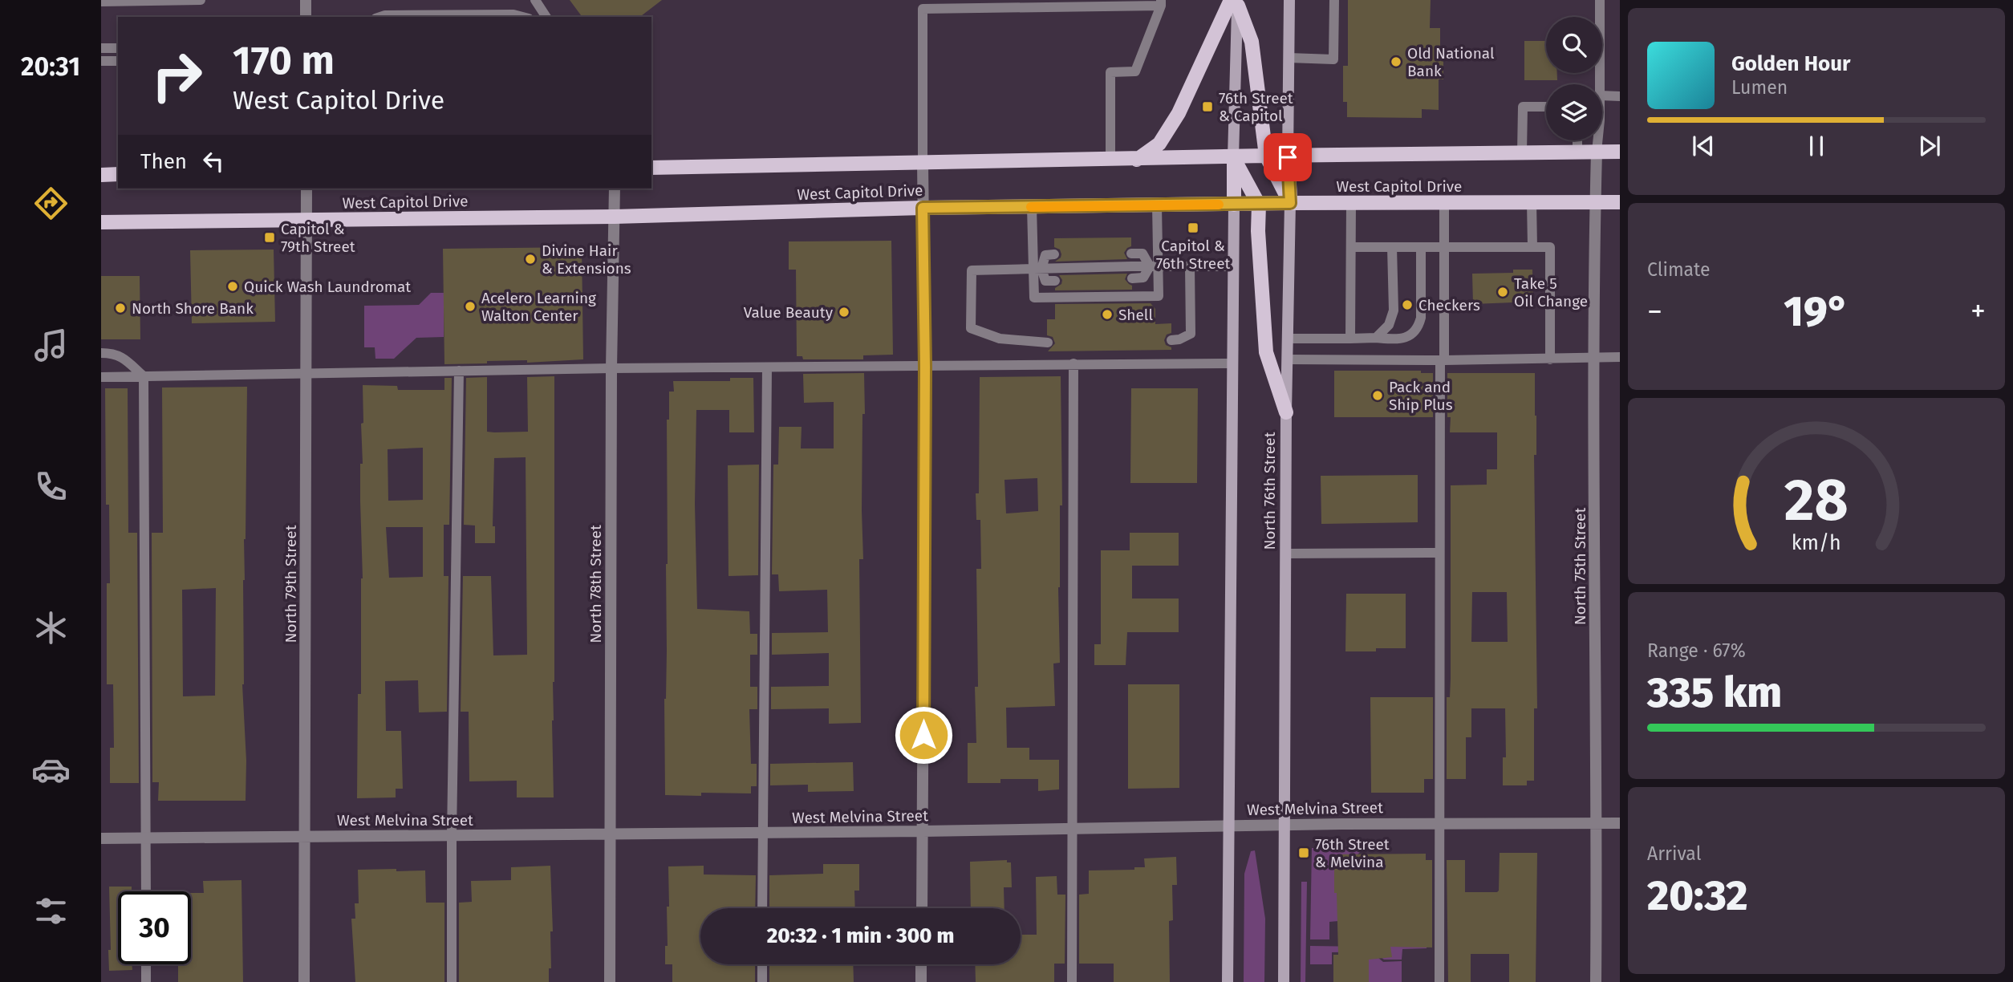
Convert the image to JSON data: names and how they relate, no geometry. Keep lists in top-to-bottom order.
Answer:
{
  "streets": {
    "main road": ["West Capitol Drive", "North 76th Street"],
    "street": [
      "North 75th Street",
      "North 79th Street",
      "North 78th Street",
      "West Melvina Street"
    ]
  },
  "crossings": [
    ["West Capitol Drive", "North 76th Street"],
    ["West Capitol Drive", "North 75th Street"],
    ["West Capitol Drive", "North 79th Street"],
    ["West Capitol Drive", "North 78th Street"],
    ["North 76th Street", "West Melvina Street"],
    ["North 75th Street", "West Melvina Street"],
    ["North 79th Street", "West Melvina Street"],
    ["North 78th Street", "West Melvina Street"]
  ],
  "places": {
    "other": [
      "Old National Bank",
      "Divine Hair & Extensions",
      "Quick Wash Laundromat",
      "Take 5 Oil Change",
      "Checkers",
      "Acelero Learning Walton Center",
      "North Shore Bank",
      "Value Beauty",
      "Shell",
      "Pack and Ship Plus"
    ],
    "transit": [
      "76th Street & Capitol",
      "Capitol & 76th Street",
      "Capitol & 79th Street",
      "76th Street & Melvina"
    ]
  },
  "page": {
    "tabs": "20:31",
    "turn": ["170 m", "West Capitol Drive"],
    "song": ["Golden Hour", "Lumen"],
    "then": "Then",
    "tile": [
      "Climate",
      ["Range · 67%", "335 km"],
      ["Arrival", "20:32"]
    ],
    "heat": ["−", "19°", "+"],
    "limit": "30",
    "trip": "20:32 · 1 min · 300 m",
    "gauge": ["28", "km/h"]
  }
}
